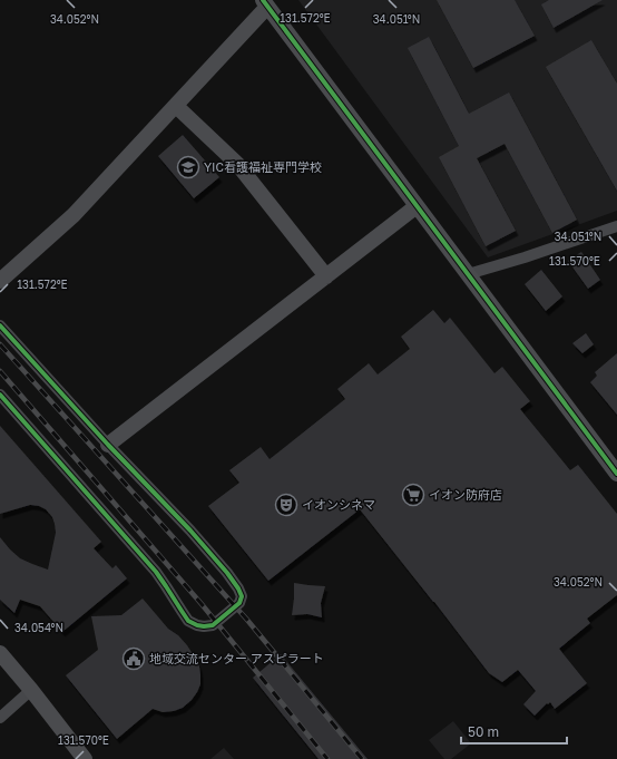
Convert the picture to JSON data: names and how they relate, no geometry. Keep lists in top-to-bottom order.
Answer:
{
  "places": {
    "school or university": ["YIC看護福祉専門学校"],
    "supermarket": ["イオン防府店"],
    "theatre": ["イオンシネマ"],
    "public building": ["地域交流センター アスピラート"]
  },
  "scale_bar": "50 m",
  "coordinates": [
    "131.572°E",
    "34.052°N",
    "34.051°N",
    "131.570°E",
    "34.054°N"
  ]
}
